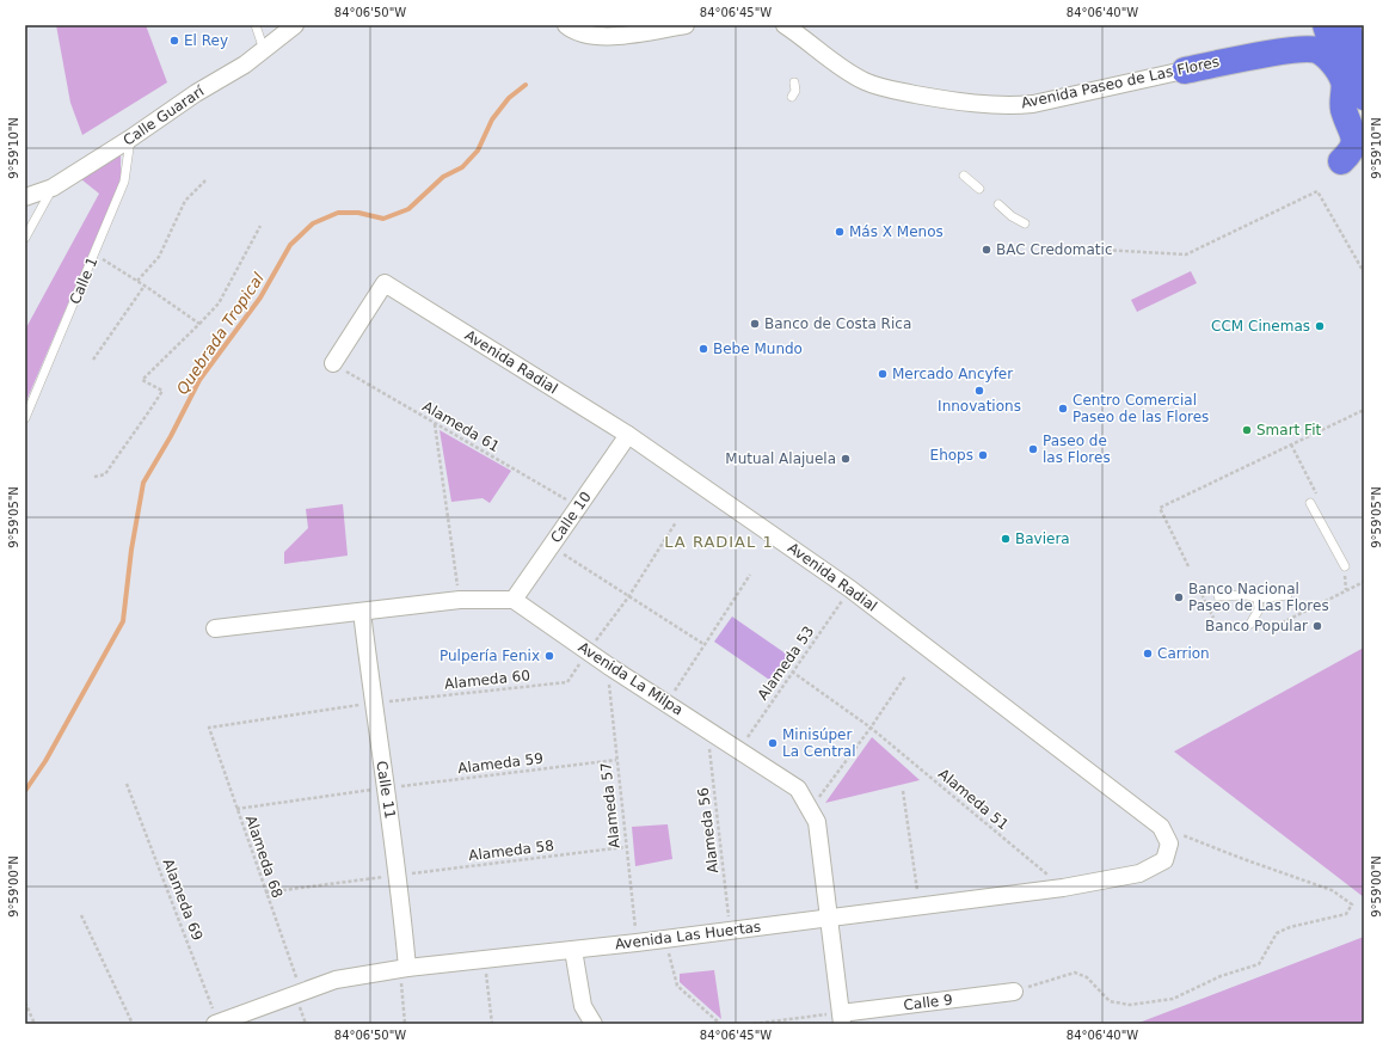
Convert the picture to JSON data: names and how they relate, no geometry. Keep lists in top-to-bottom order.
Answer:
{
  "streets": {
    "street": [
      "Avenida Paseo de Las Flores",
      "Calle Guararí",
      "Avenida Radial",
      "Calle 10",
      "Avenida La Milpa",
      "Calle 11",
      "Avenida Las Huertas",
      "Calle 9"
    ],
    "lane": ["Calle 1"],
    "path": [
      "Alameda 61",
      "Alameda 53",
      "Alameda 60",
      "Alameda 59",
      "Alameda 51",
      "Alameda 57",
      "Alameda 56",
      "Alameda 58",
      "Alameda 68",
      "Alameda 69"
    ]
  },
  "crossings": [
    ["Calle Guararí", "Calle 1"],
    ["Avenida Radial", "Alameda 61"],
    ["Avenida Radial", "Calle 10"],
    ["Avenida Radial", "Alameda 53"],
    ["Avenida Radial", "Avenida Las Huertas"],
    ["Alameda 61", "Calle 10"],
    ["Calle 10", "Avenida La Milpa"],
    ["Alameda 53", "Avenida La Milpa"],
    ["Alameda 53", "Alameda 51"],
    ["Avenida La Milpa", "Alameda 60"],
    ["Avenida La Milpa", "Alameda 57"],
    ["Avenida La Milpa", "Alameda 56"],
    ["Avenida La Milpa", "Avenida Las Huertas"],
    ["Avenida La Milpa", "Calle 9"],
    ["Alameda 60", "Calle 11"],
    ["Alameda 60", "Alameda 68"],
    ["Alameda 59", "Calle 11"],
    ["Alameda 59", "Alameda 57"],
    ["Alameda 59", "Alameda 68"],
    ["Calle 11", "Alameda 58"],
    ["Calle 11", "Avenida Las Huertas"],
    ["Alameda 51", "Avenida Las Huertas"],
    ["Alameda 57", "Alameda 58"],
    ["Alameda 57", "Avenida Las Huertas"],
    ["Alameda 56", "Avenida Las Huertas"],
    ["Alameda 58", "Alameda 68"],
    ["Alameda 68", "Avenida Las Huertas"],
    ["Alameda 69", "Avenida Las Huertas"]
  ],
  "districts": ["LA RADIAL 1"],
  "water": ["Quebrada Tropical"],
  "places": [
    "El Rey",
    "Más X Menos",
    "BAC Credomatic",
    "Banco de Costa Rica",
    "CCM Cinemas",
    "Bebe Mundo",
    "Mercado Ancyfer",
    "Innovations",
    "Centro Comercial Paseo de las Flores",
    "Smart Fit",
    "Paseo de las Flores",
    "Ehops",
    "Mutual Alajuela",
    "Baviera",
    "Banco Nacional Paseo de Las Flores",
    "Banco Popular",
    "Carrion",
    "Pulpería Fenix",
    "Minisúper La Central"
  ],
  "coordinates": [
    "84°06'50\"W",
    "84°06'45\"W",
    "84°06'40\"W",
    "9°59'10\"N",
    "9°59'05\"N",
    "9°59'00\"N"
  ]
}
